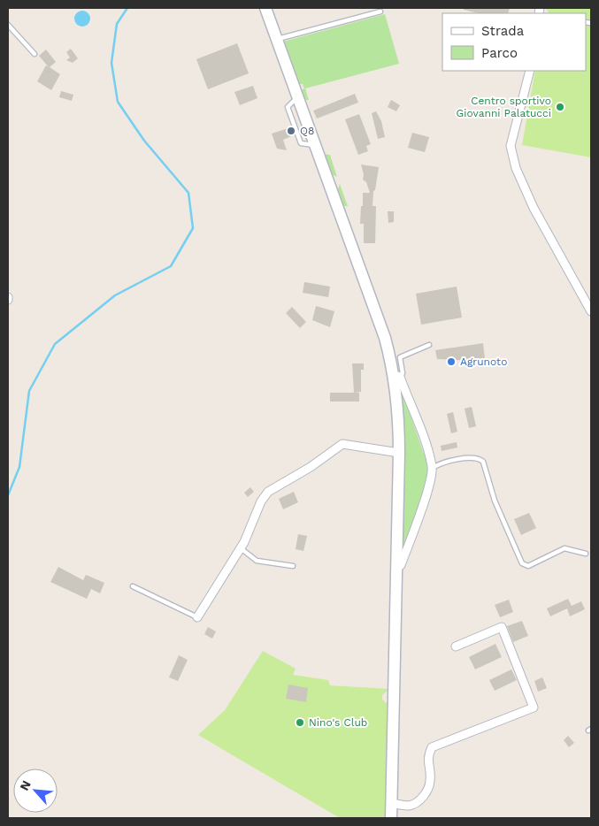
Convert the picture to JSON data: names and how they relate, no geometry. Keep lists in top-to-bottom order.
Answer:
{
  "places": [
    "Centro sportivo Giovanni Palatucci",
    "Q8",
    "Agrunoto",
    "Nino's Club"
  ],
  "legend": ["Strada", "Parco"],
  "north": "top left"
}
